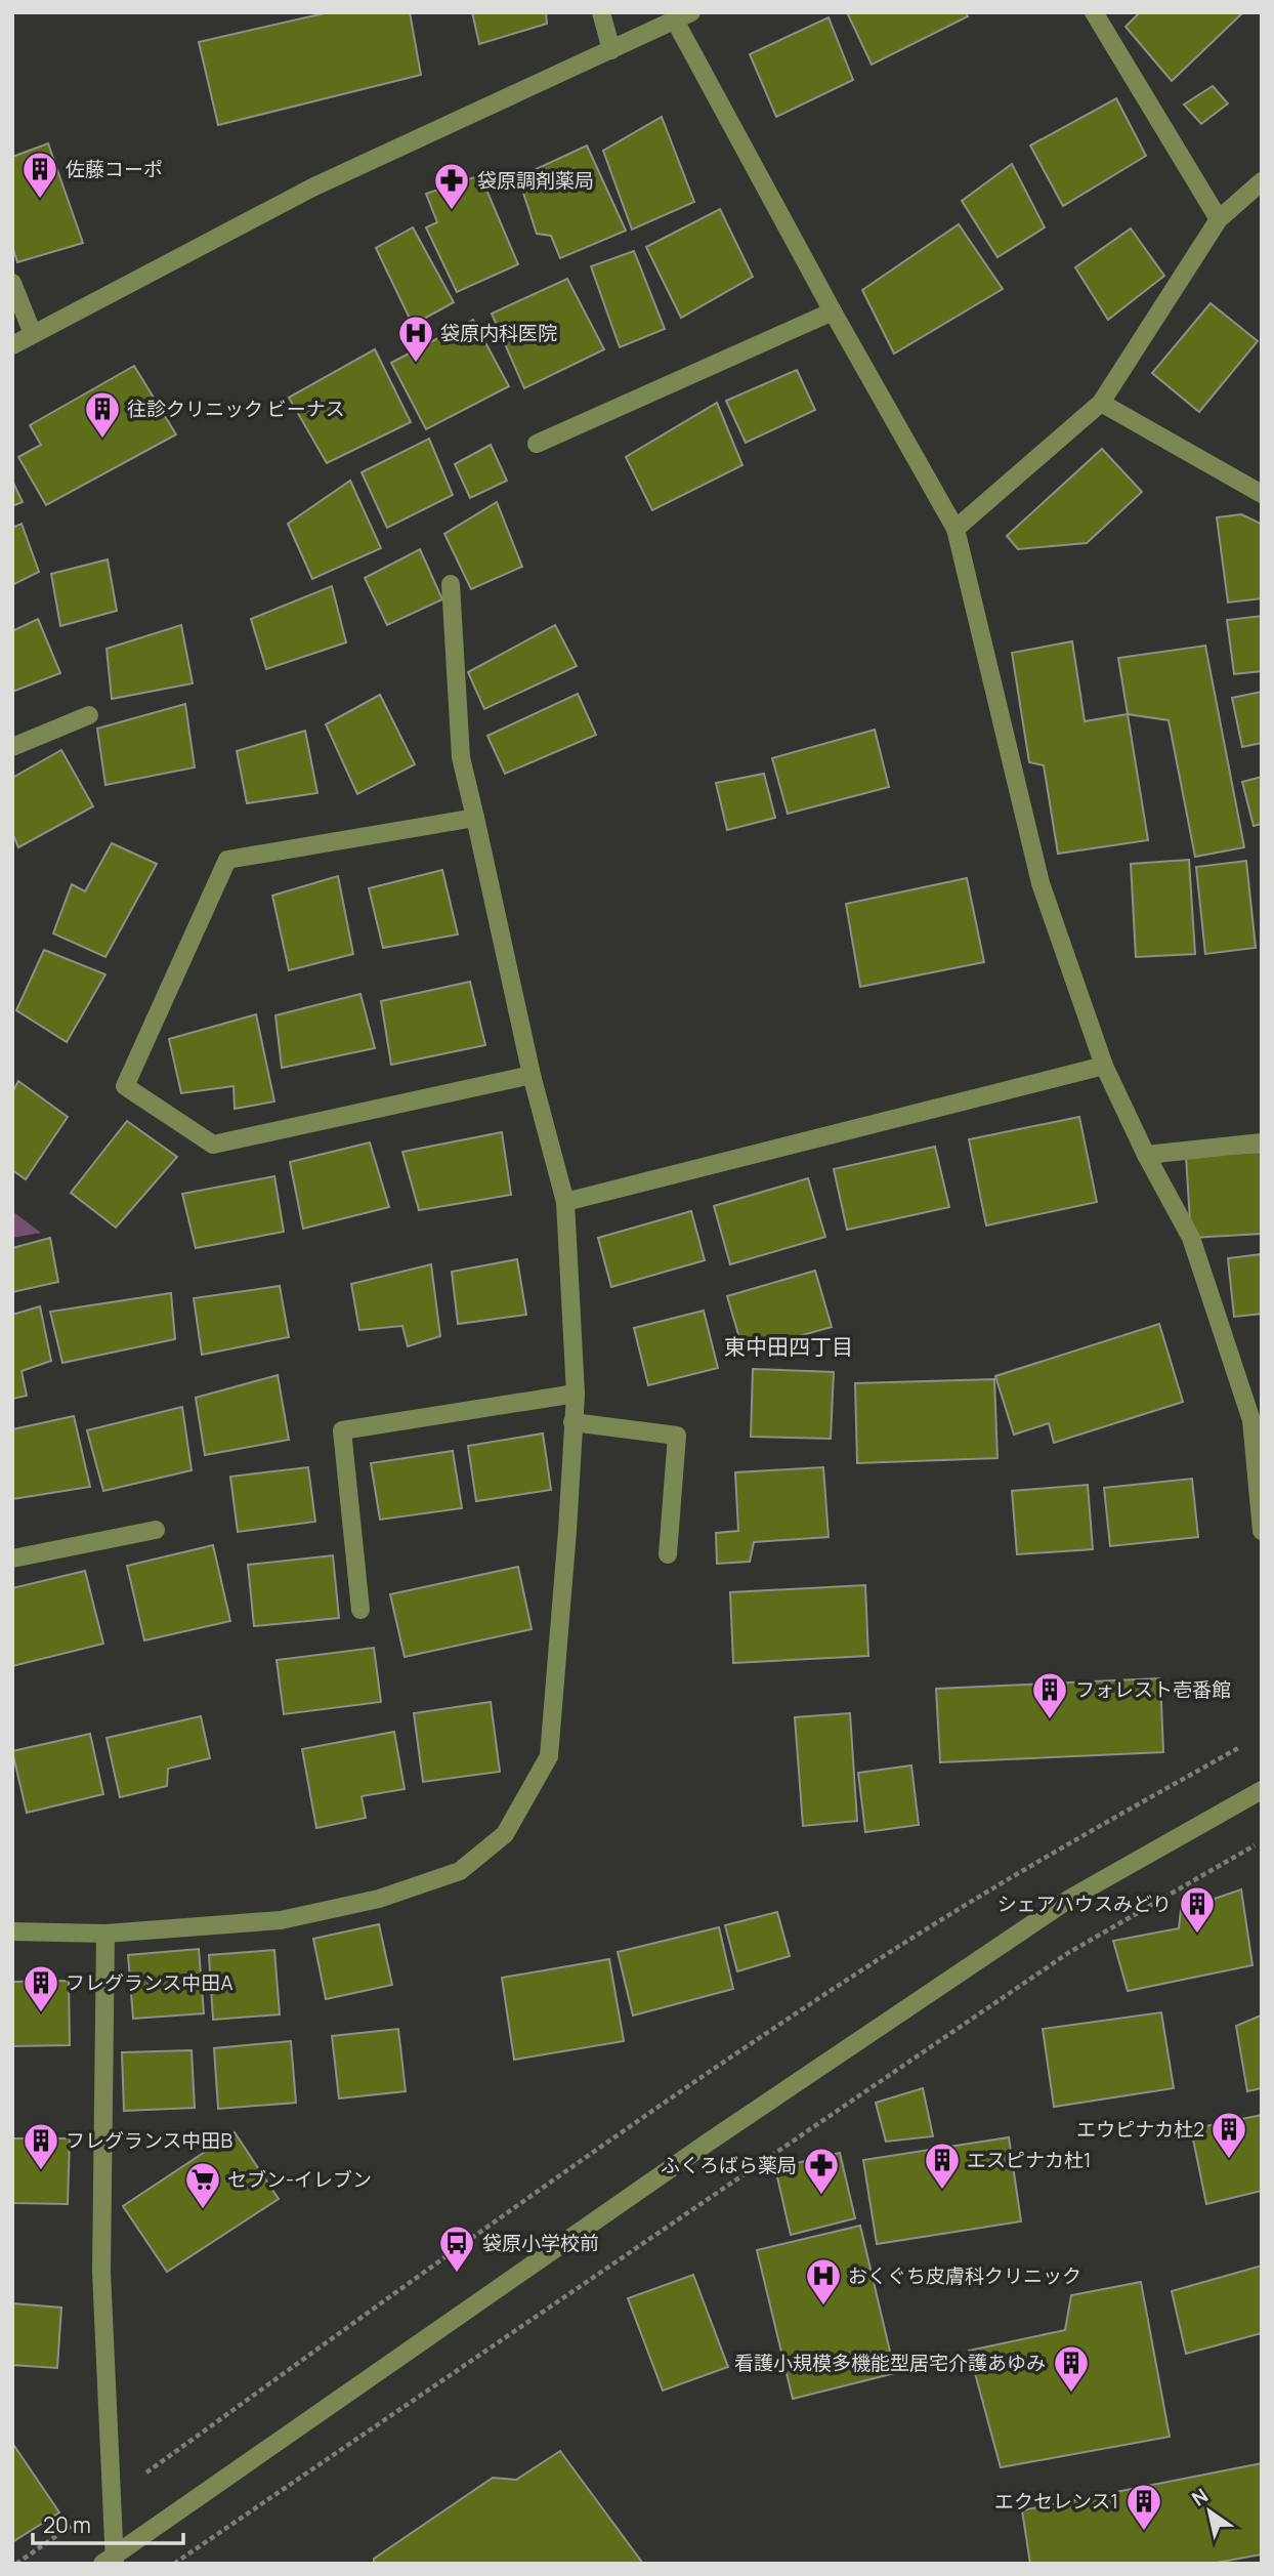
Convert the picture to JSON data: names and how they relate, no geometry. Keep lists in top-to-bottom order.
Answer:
{
  "districts": ["東中田四丁目"],
  "places": {
    "building": [
      "佐藤コーポ",
      "往診クリニック ビーナス",
      "フォレスト壱番館",
      "シェアハウスみどり",
      "フレグランス中田A",
      "エウピナカ杜2",
      "フレグランス中田B",
      "エスピナカ杜1",
      "看護小規模多機能型居宅介護あゆみ",
      "エクセレンス1"
    ],
    "pharmacy": ["袋原調剤薬局", "ふくろばら薬局"],
    "hospital": ["袋原内科医院", "おくぐち皮膚科クリニック"],
    "supermarket": ["セブン-イレブン"],
    "bus stop": ["袋原小学校前"]
  },
  "scale_bar": "20 m",
  "north": "top left"
}
